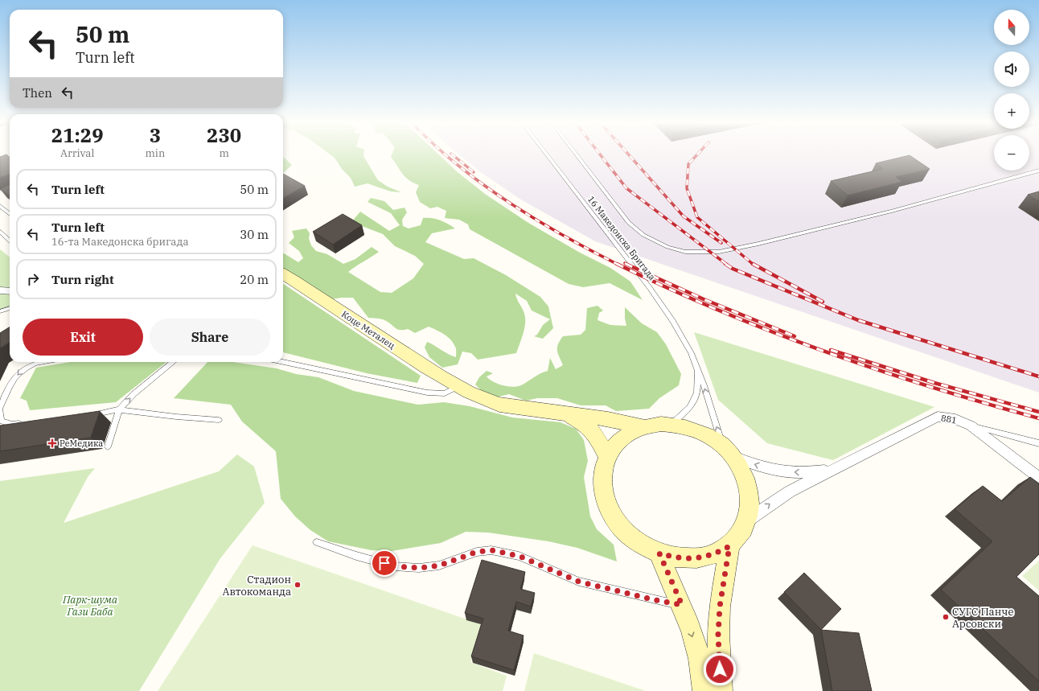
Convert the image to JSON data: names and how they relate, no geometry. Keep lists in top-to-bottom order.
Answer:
{
  "streets": {
    "street": ["Коце Металец", "881"],
    "lane": ["16 Македонска Бригада"]
  },
  "crossings": [
    ["16 Македонска Бригада", "881"]
  ],
  "parks": ["Парк-шума Гази Баба"],
  "places": {
    "health": ["РеМедика"],
    "other": ["Стадион Автокоманда", "СУГС Панче Арсовски"]
  },
  "north": "top",
  "page": {
    "map_buttons": ["+", "−"],
    "turn": ["50 m", "Turn left"],
    "then": "Then",
    "eta": [
      "21:29",
      "Arrival",
      "3",
      "min",
      "230",
      "m"
    ],
    "list": [
      {
        "name": "Turn left",
        "value": "50 m"
      },
      {
        "name": "Turn left",
        "note": "16-та Македонска бригада",
        "value": "30 m"
      },
      {
        "name": "Turn right",
        "value": "20 m"
      }
    ],
    "buttons": ["Exit", "Share"]
  }
}
